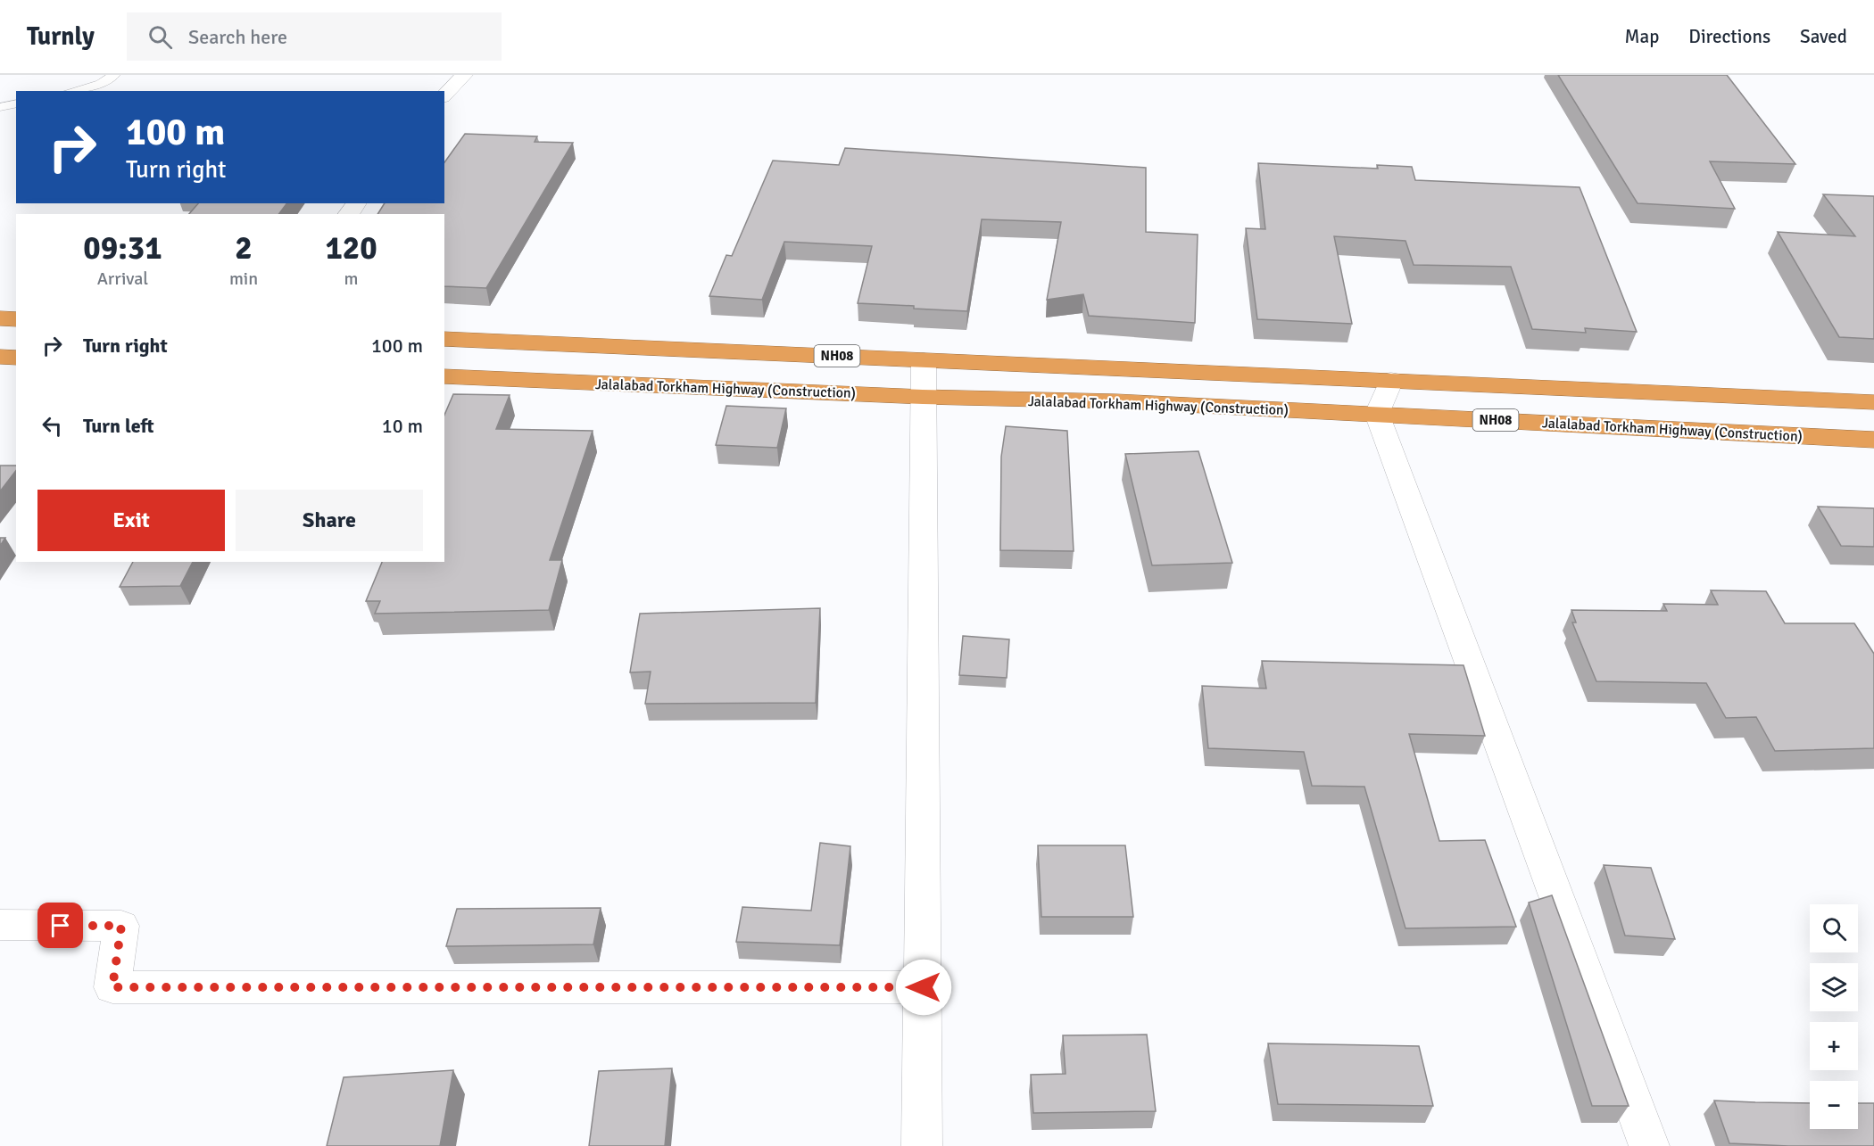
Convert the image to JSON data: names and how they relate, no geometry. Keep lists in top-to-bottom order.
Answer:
{
  "streets": {
    "highway": ["NH08", "Jalalabad Torkham Highway (Construction)"]
  },
  "crossings": [
    ["NH08", "Jalalabad Torkham Highway (Construction)"]
  ],
  "page": {
    "header": "Turnly",
    "search": "Search here",
    "nav": ["Map", "Directions", "Saved"],
    "turn": ["100 m", "Turn right"],
    "eta": [
      "09:31",
      "Arrival",
      "2",
      "min",
      "120",
      "m"
    ],
    "list": [
      {
        "name": "Turn right",
        "value": "100 m"
      },
      {
        "name": "Turn left",
        "value": "10 m"
      }
    ],
    "buttons": ["Exit", "Share"],
    "map_buttons": ["+", "−"]
  }
}
